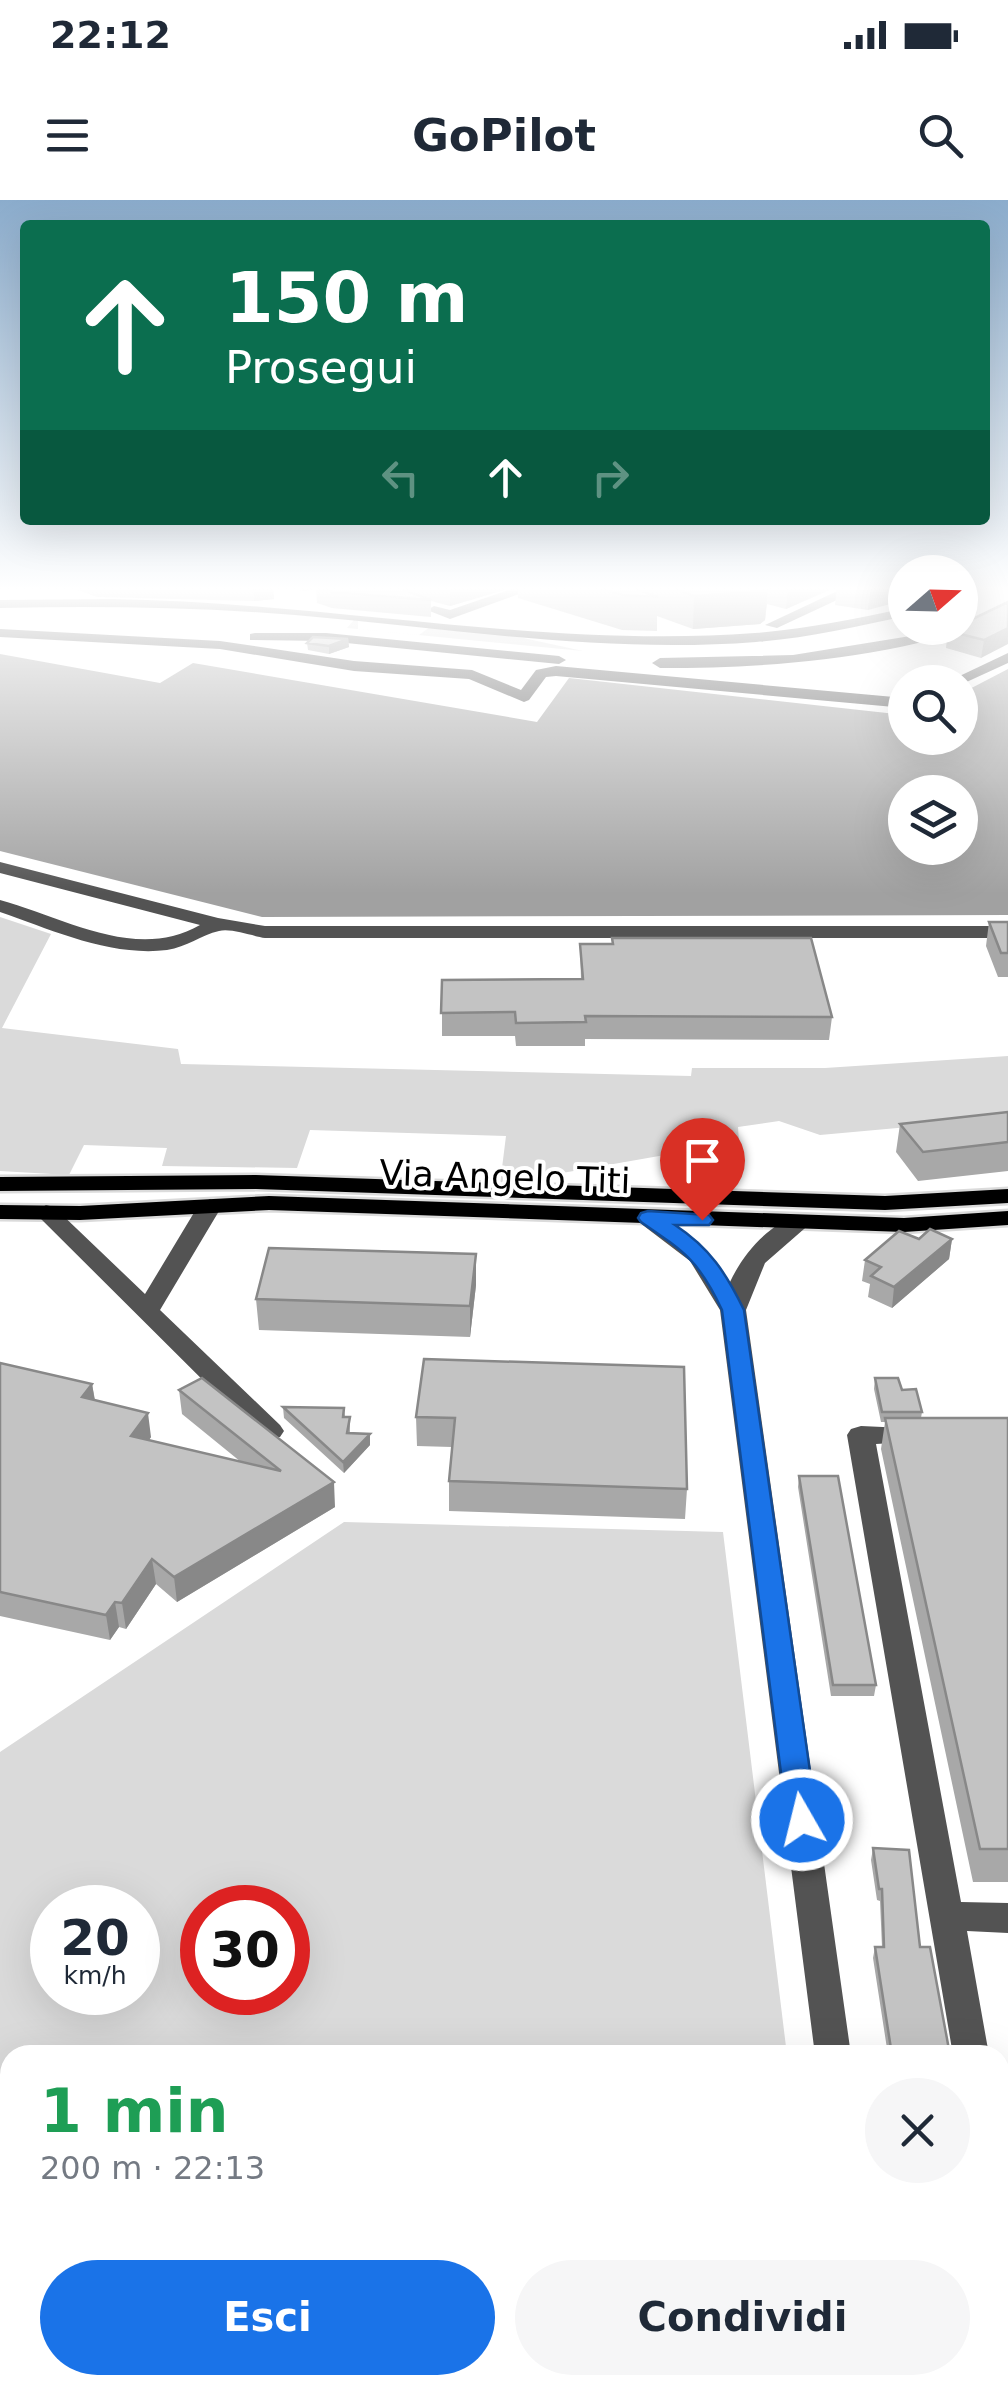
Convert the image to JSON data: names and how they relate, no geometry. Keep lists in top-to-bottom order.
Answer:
{
  "streets": {
    "main road": ["Via Angelo Titi"]
  },
  "north": "right",
  "page": {
    "status": "22:12",
    "header": "GoPilot",
    "turn": ["150 m", "Prosegui"],
    "speed": "20 km/h",
    "limit": "30",
    "heading": ["1 min", "200 m · 22:13"],
    "buttons": ["Esci", "Condividi"]
  }
}
